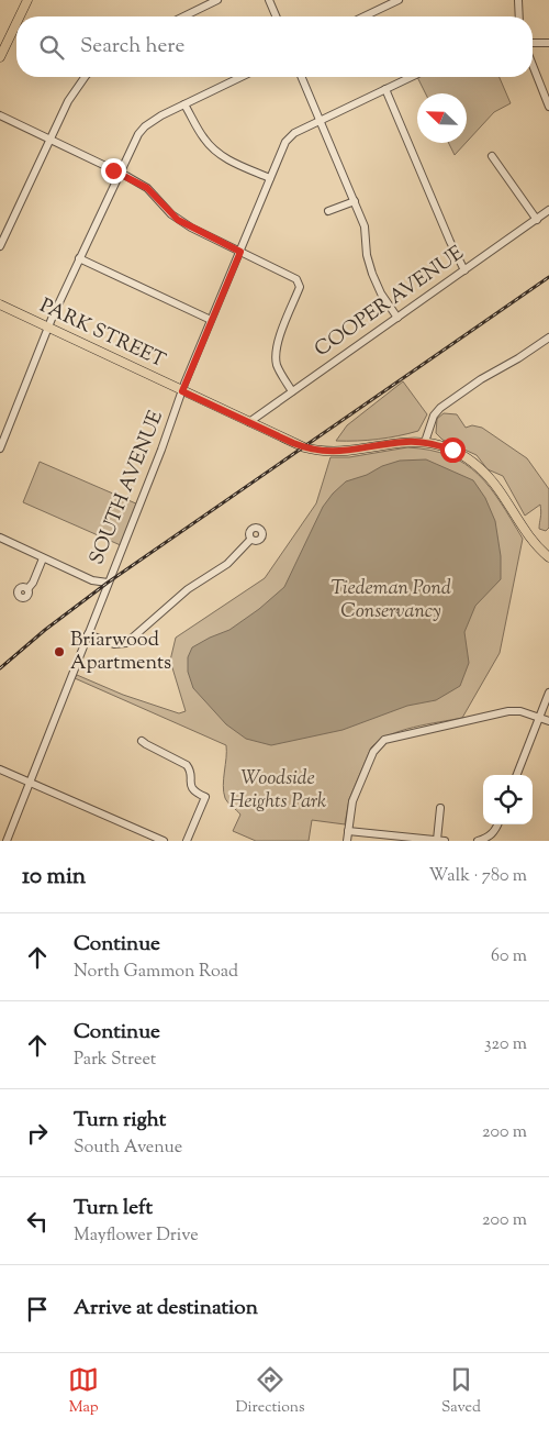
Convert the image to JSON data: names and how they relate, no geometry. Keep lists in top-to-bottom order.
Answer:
{
  "streets": {
    "main road": ["PARK STREET"],
    "street": ["COOPER AVENUE", "SOUTH AVENUE"]
  },
  "crossings": [
    ["COOPER AVENUE", "PARK STREET"],
    ["PARK STREET", "SOUTH AVENUE"]
  ],
  "parks": ["Tiedeman Pond Conservancy", "Woodside Heights Park"],
  "places": ["Briarwood Apartments"],
  "north": "top left",
  "page": {
    "search": "Search here",
    "heading": ["10 min", "Walk · 780 m"],
    "list": [
      ["Continue", "North Gammon Road", "60 m"],
      ["Continue", "Park Street", "320 m"],
      ["Turn right", "South Avenue", "200 m"],
      ["Turn left", "Mayflower Drive", "200 m"],
      "Arrive at destination"
    ],
    "nav": ["Map", "Directions", "Saved"]
  }
}
